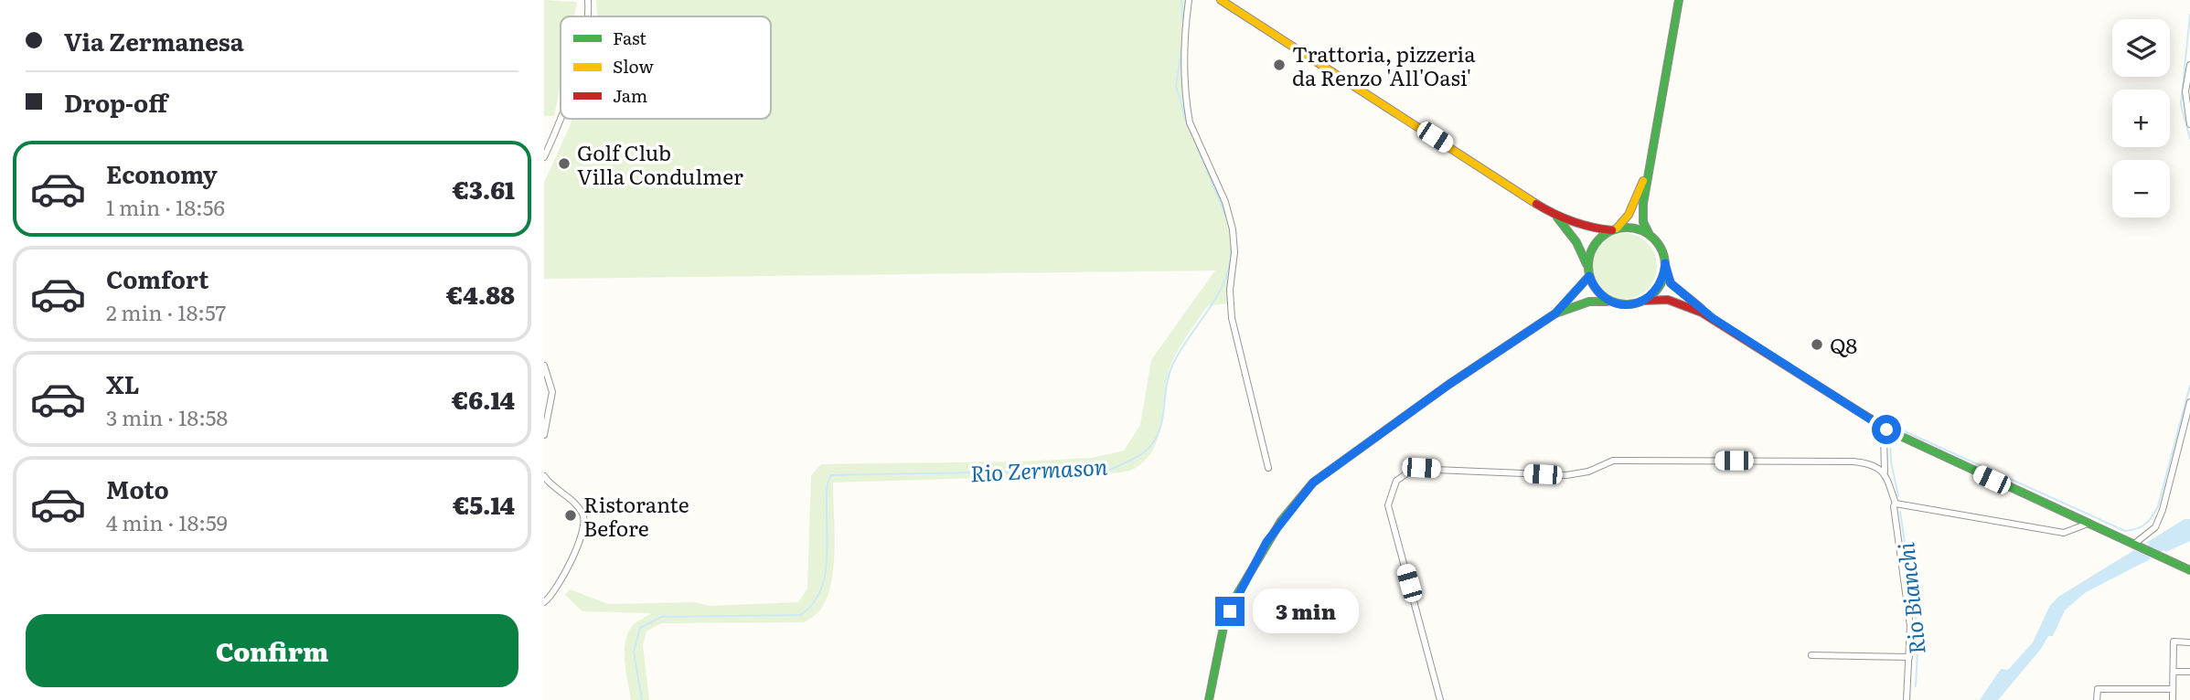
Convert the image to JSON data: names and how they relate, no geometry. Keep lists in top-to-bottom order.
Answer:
{
  "water": ["Rio Zermason", "Rio Bianchi"],
  "places": [
    "Trattoria, pizzeria da Renzo 'All'Oasi'",
    "Golf Club Villa Condulmer",
    "Q8",
    "Ristorante Before"
  ],
  "legend": ["Fast", "Slow", "Jam"],
  "page": {
    "banner": ["Via Zermanesa", "Drop-off"],
    "map_buttons": ["+", "−"],
    "list": [
      {
        "name": "Economy",
        "note": "1 min · 18:56",
        "value": "€3.61"
      },
      {
        "name": "Comfort",
        "note": "2 min · 18:57",
        "value": "€4.88"
      },
      {
        "name": "XL",
        "note": "3 min · 18:58",
        "value": "€6.14"
      },
      {
        "name": "Moto",
        "note": "4 min · 18:59",
        "value": "€5.14"
      }
    ],
    "bubble": "3 min",
    "buttons": "Confirm"
  }
}
